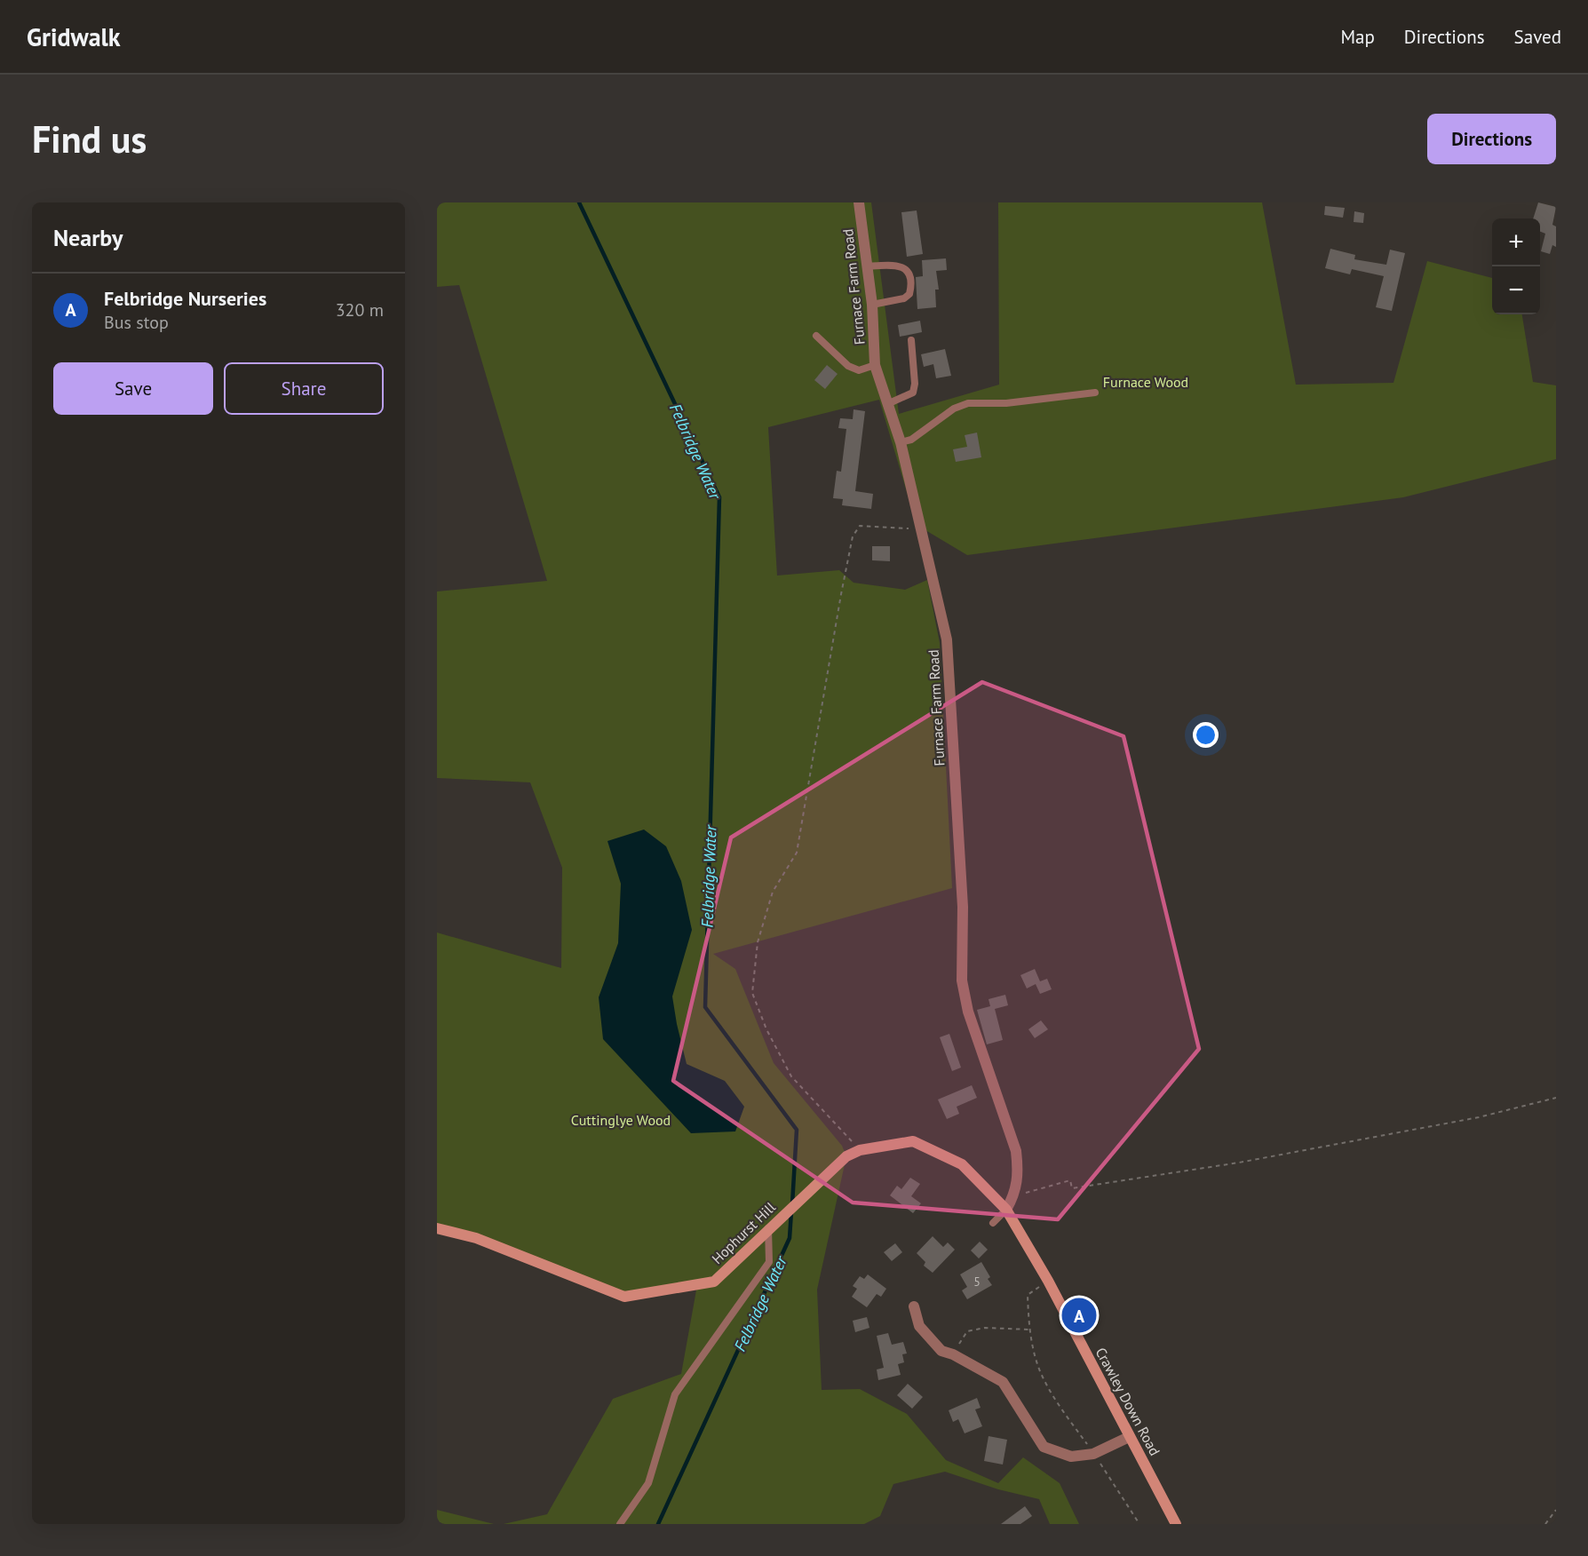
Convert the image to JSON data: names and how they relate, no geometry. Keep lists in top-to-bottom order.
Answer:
{
  "streets": {
    "street": ["Furnace Farm Road", "Hophurst Hill", "Crawley Down Road"]
  },
  "crossings": [
    ["Furnace Farm Road", "Hophurst Hill"],
    ["Furnace Farm Road", "Crawley Down Road"],
    ["Hophurst Hill", "Crawley Down Road"]
  ],
  "water": ["Felbridge Water"],
  "parks": ["Furnace Wood", "Cuttinglye Wood"],
  "house_numbers": ["5"],
  "page": {
    "header": "Gridwalk",
    "nav": ["Map", "Directions", "Saved"],
    "buttons": [
      "Directions",
      ["Save", "Share"]
    ],
    "title": "Find us",
    "heading": "Nearby",
    "map_buttons": ["+", "−"],
    "list": [
      {
        "mark": "A",
        "name": "Felbridge Nurseries",
        "note": "Bus stop",
        "value": "320 m"
      }
    ],
    "pins": "A"
  }
}
